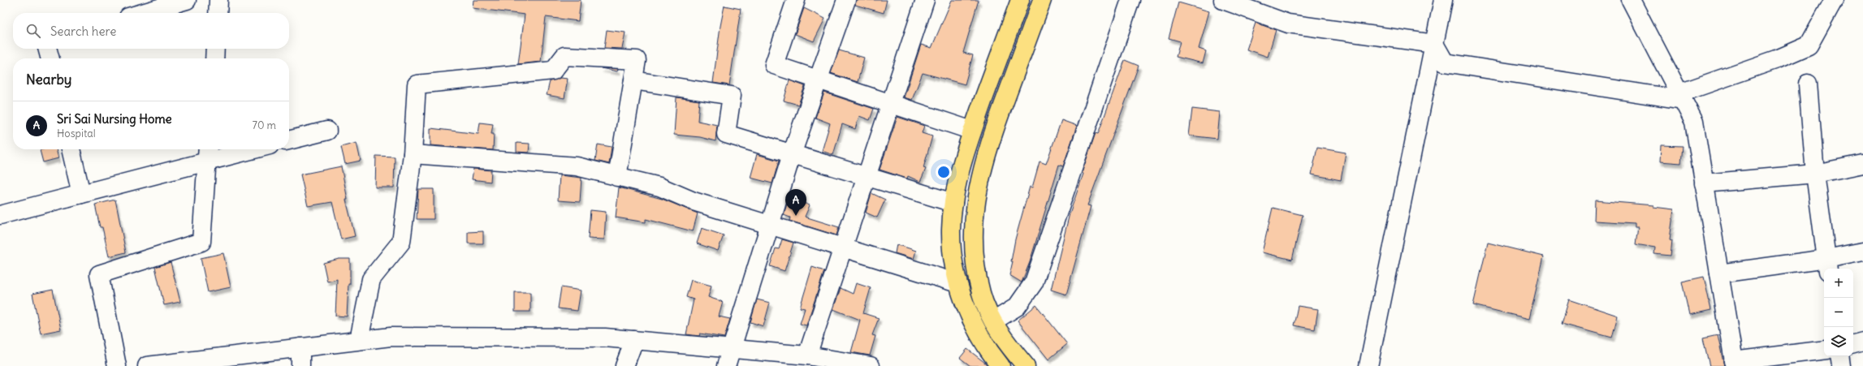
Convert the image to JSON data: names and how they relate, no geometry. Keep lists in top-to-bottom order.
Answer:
{
  "page": {
    "search": "Search here",
    "heading": "Nearby",
    "list": [
      {
        "mark": "A",
        "name": "Sri Sai Nursing Home",
        "note": "Hospital",
        "value": "70 m"
      }
    ],
    "pins": "A",
    "map_buttons": ["+", "−"]
  }
}
